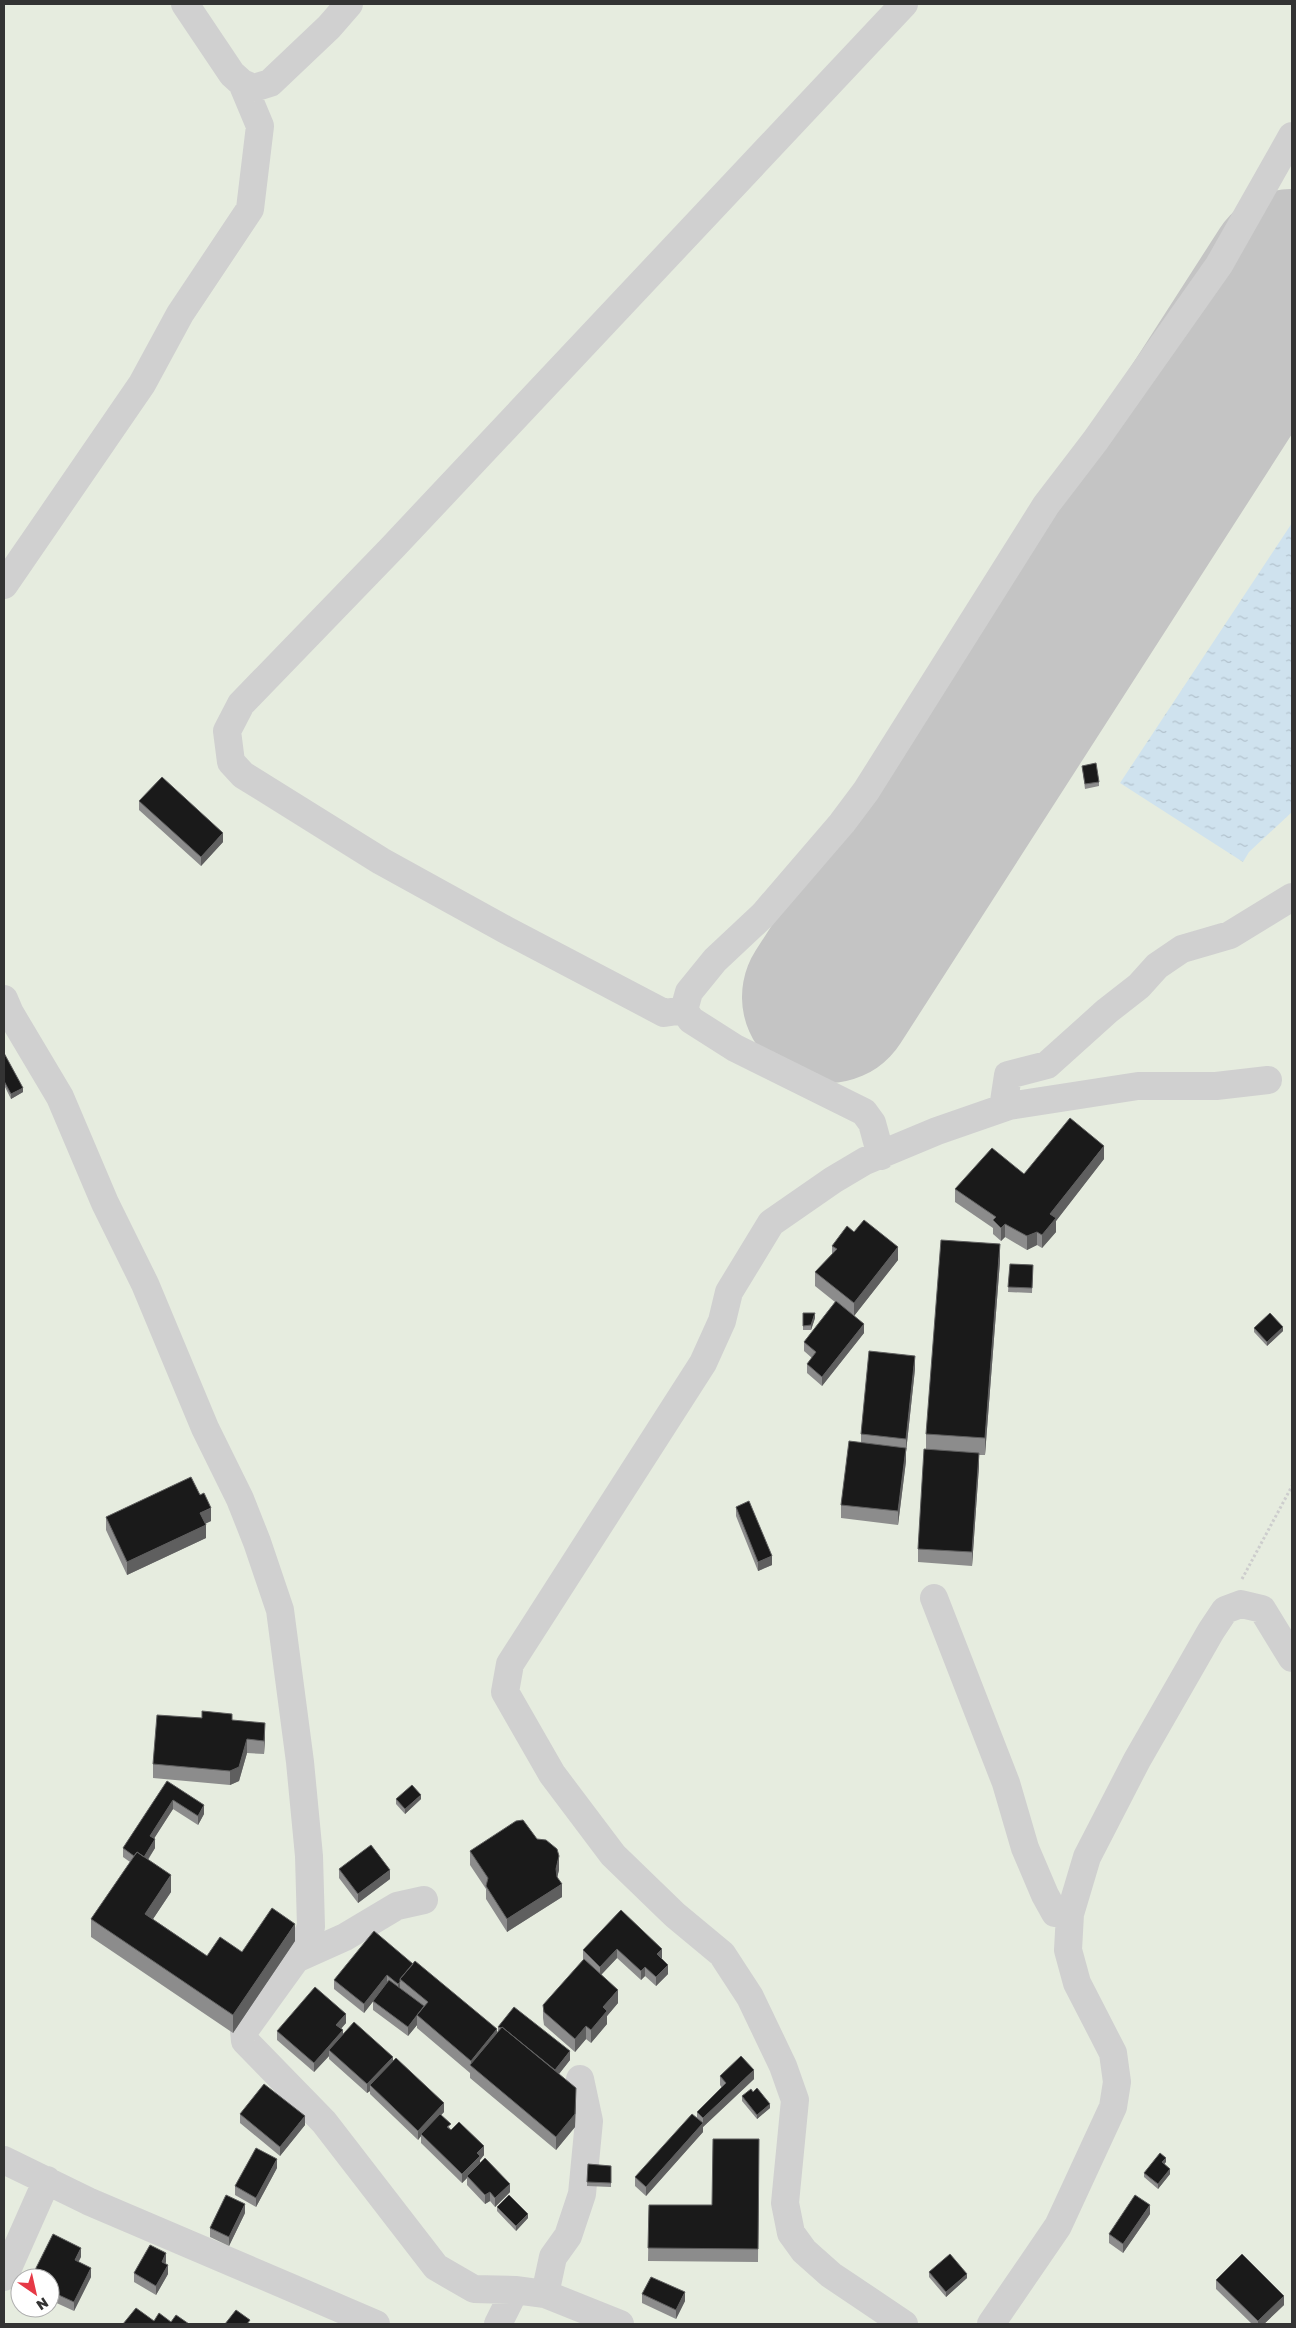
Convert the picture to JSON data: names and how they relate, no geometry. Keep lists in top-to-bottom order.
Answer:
{
  "north": "bottom right"
}
